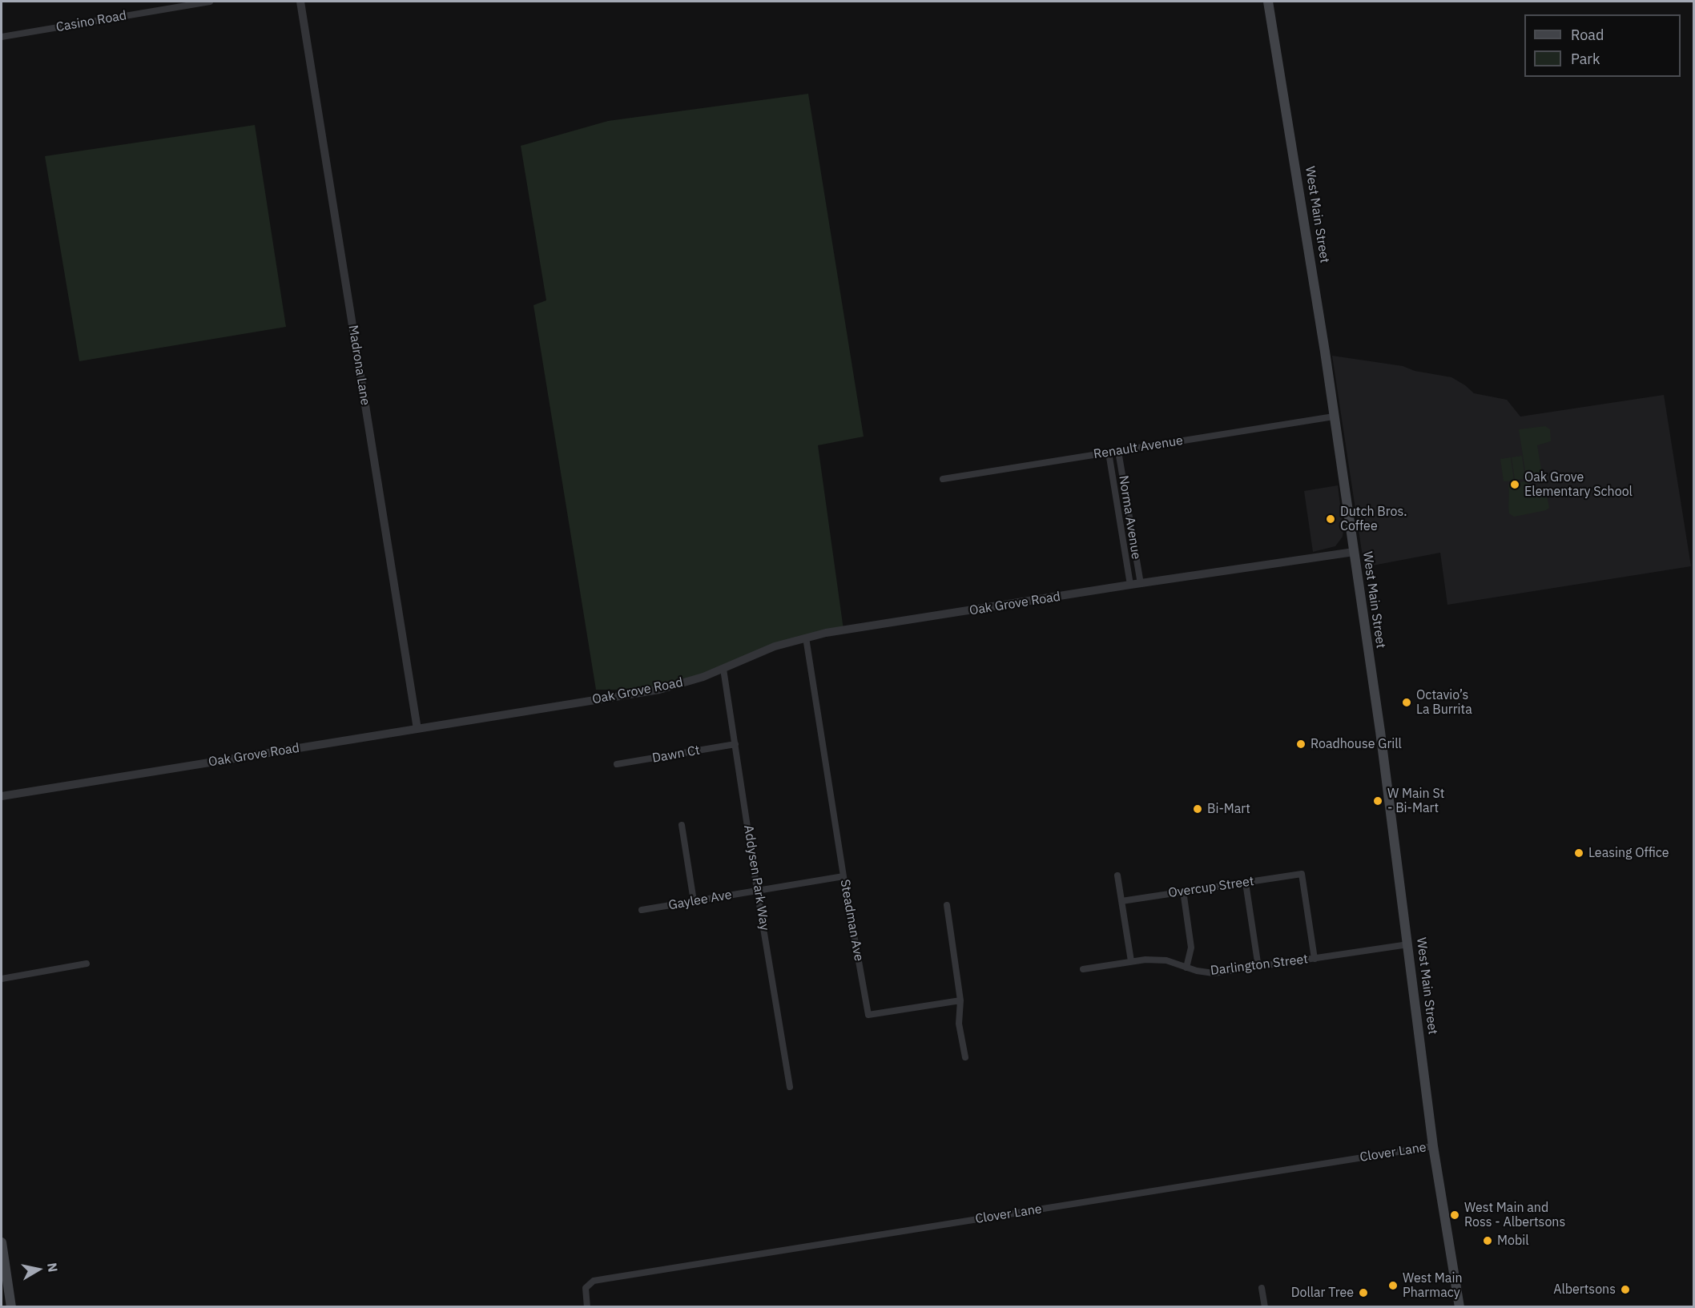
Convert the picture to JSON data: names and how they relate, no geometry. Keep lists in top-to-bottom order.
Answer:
{
  "streets": {
    "main road": ["West Main Street"],
    "street": [
      "Casino Road",
      "Madrona Lane",
      "Renault Avenue",
      "Norma Avenue",
      "Oak Grove Road",
      "Dawn Ct",
      "Addysen Park Way",
      "Overcup Street",
      "Gaylee Ave",
      "Steadman Ave",
      "Darlington Street",
      "Clover Lane"
    ]
  },
  "crossings": [
    ["West Main Street", "Renault Avenue"],
    ["West Main Street", "Oak Grove Road"],
    ["West Main Street", "Darlington Street"],
    ["West Main Street", "Clover Lane"],
    ["Madrona Lane", "Oak Grove Road"],
    ["Renault Avenue", "Norma Avenue"],
    ["Norma Avenue", "Oak Grove Road"],
    ["Oak Grove Road", "Addysen Park Way"],
    ["Oak Grove Road", "Steadman Ave"],
    ["Dawn Ct", "Addysen Park Way"],
    ["Addysen Park Way", "Gaylee Ave"],
    ["Overcup Street", "Darlington Street"],
    ["Gaylee Ave", "Steadman Ave"]
  ],
  "places": [
    "Oak Grove Elementary School",
    "Dutch Bros. Coffee",
    "Octavio’s La Burrita",
    "Roadhouse Grill",
    "W Main St - Bi-Mart",
    "Bi-Mart",
    "Leasing Office",
    "West Main and Ross - Albertsons",
    "Mobil",
    "West Main Pharmacy",
    "Albertsons",
    "Dollar Tree"
  ],
  "legend": ["Road", "Park"],
  "north": "right"
}
